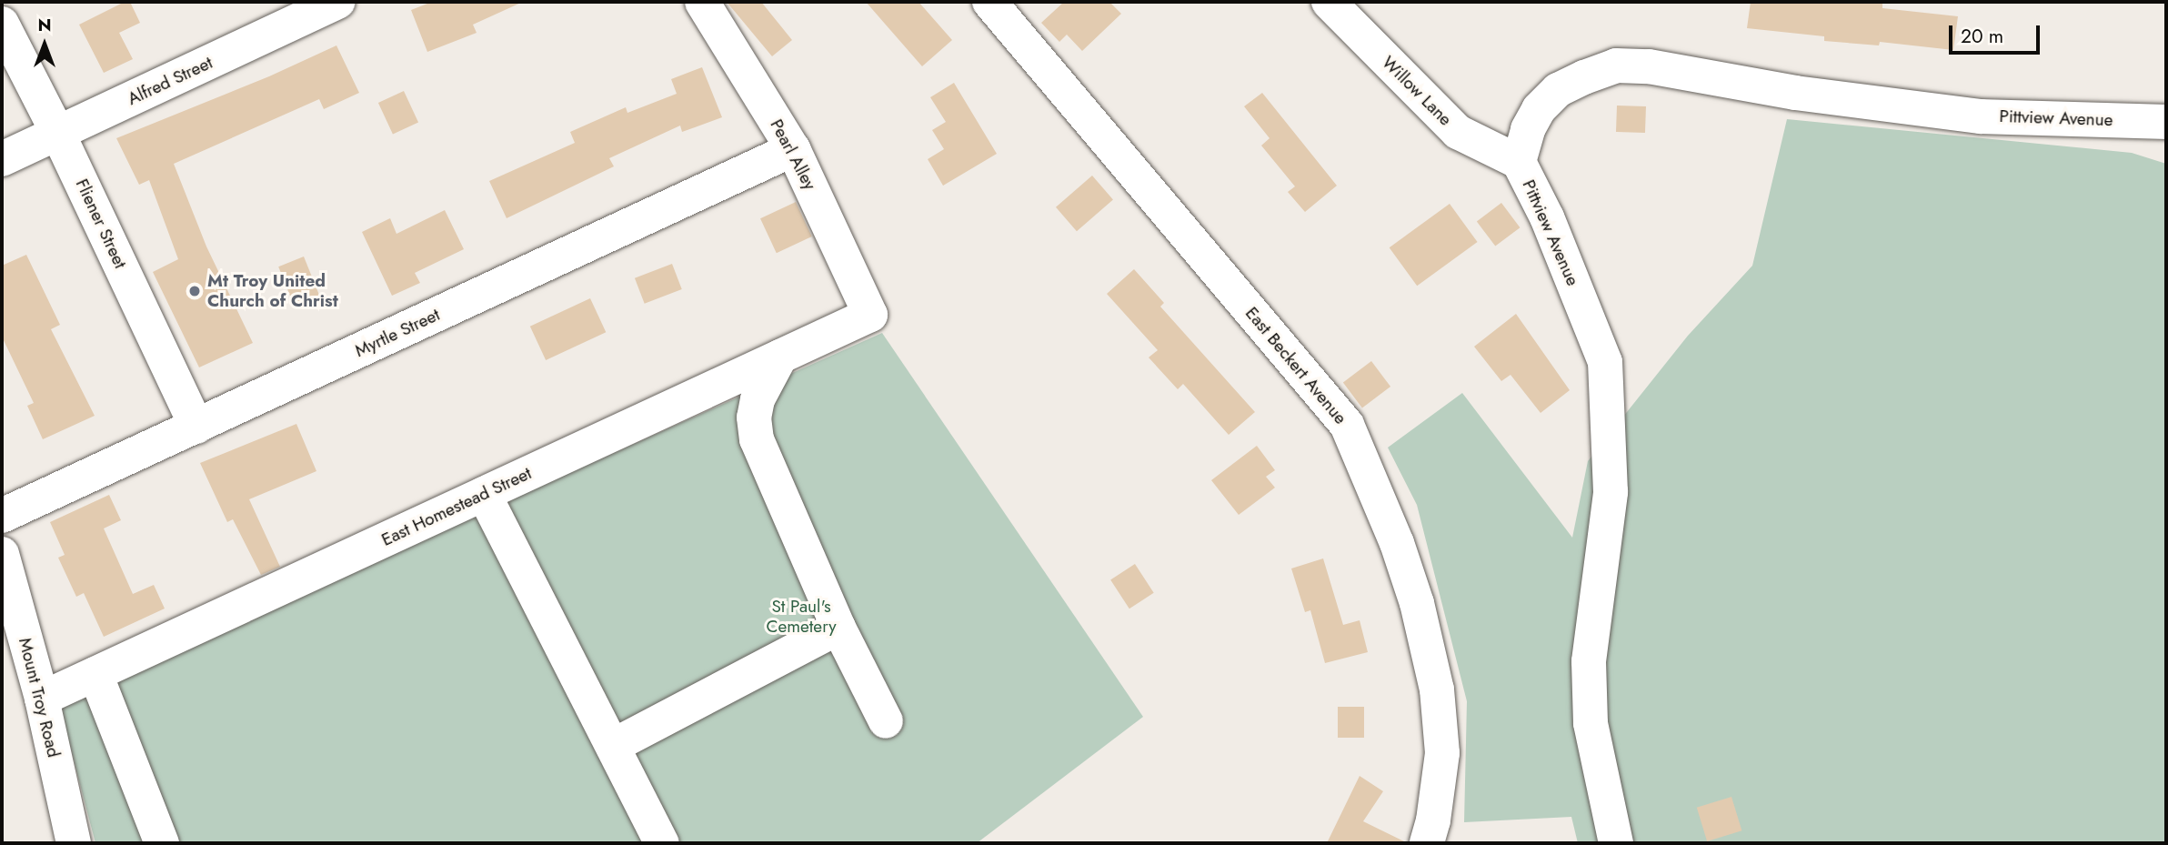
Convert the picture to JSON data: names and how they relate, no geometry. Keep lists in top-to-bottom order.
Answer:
{
  "streets": {
    "street": [
      "Alfred Street",
      "Willow Lane",
      "Pittview Avenue",
      "Pearl Alley",
      "Fliener Street",
      "Myrtle Street",
      "East Beckert Avenue",
      "East Homestead Street",
      "Mount Troy Road"
    ]
  },
  "crossings": [
    ["Alfred Street", "Fliener Street"],
    ["Willow Lane", "Pittview Avenue"],
    ["Pearl Alley", "Myrtle Street"],
    ["Pearl Alley", "East Homestead Street"],
    ["Fliener Street", "Myrtle Street"],
    ["East Homestead Street", "Mount Troy Road"]
  ],
  "parks": ["St Paul's Cemetery"],
  "places": ["Mt Troy United Church of Christ"],
  "scale_bar": "20 m",
  "north": "top"
}
